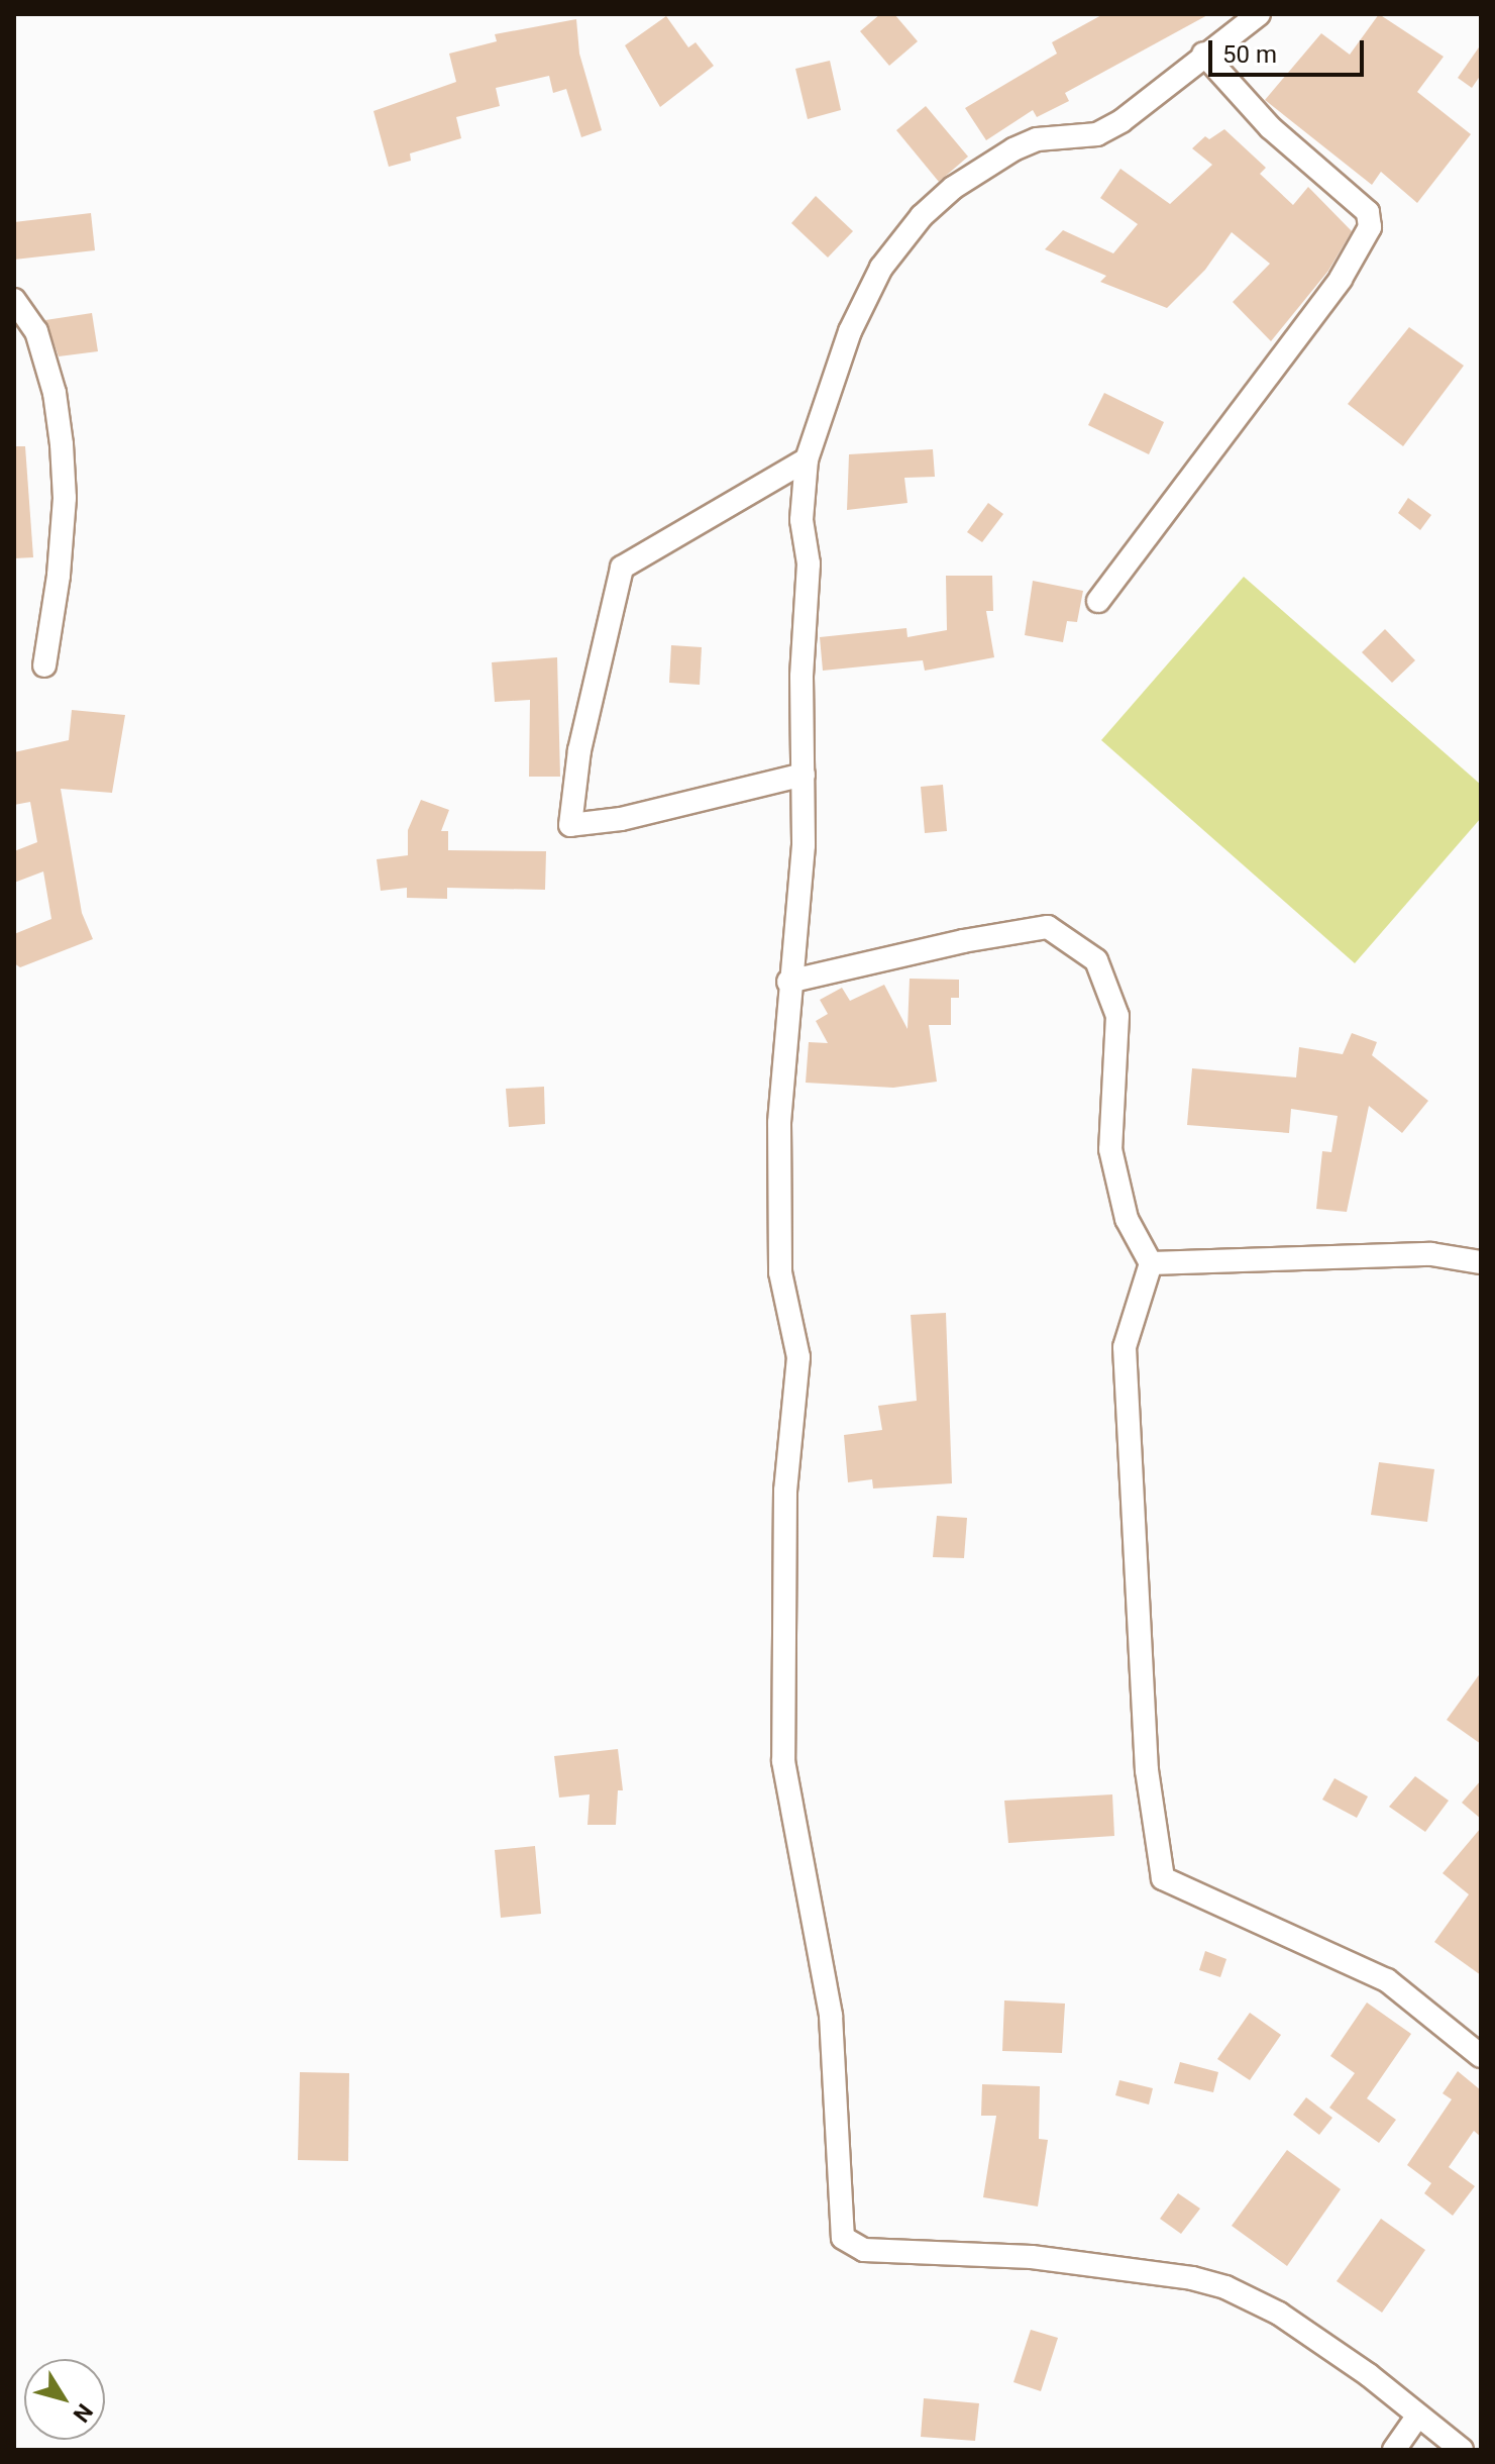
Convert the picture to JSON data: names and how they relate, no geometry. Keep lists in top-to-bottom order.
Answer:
{
  "scale_bar": "50 m",
  "north": "bottom right"
}
